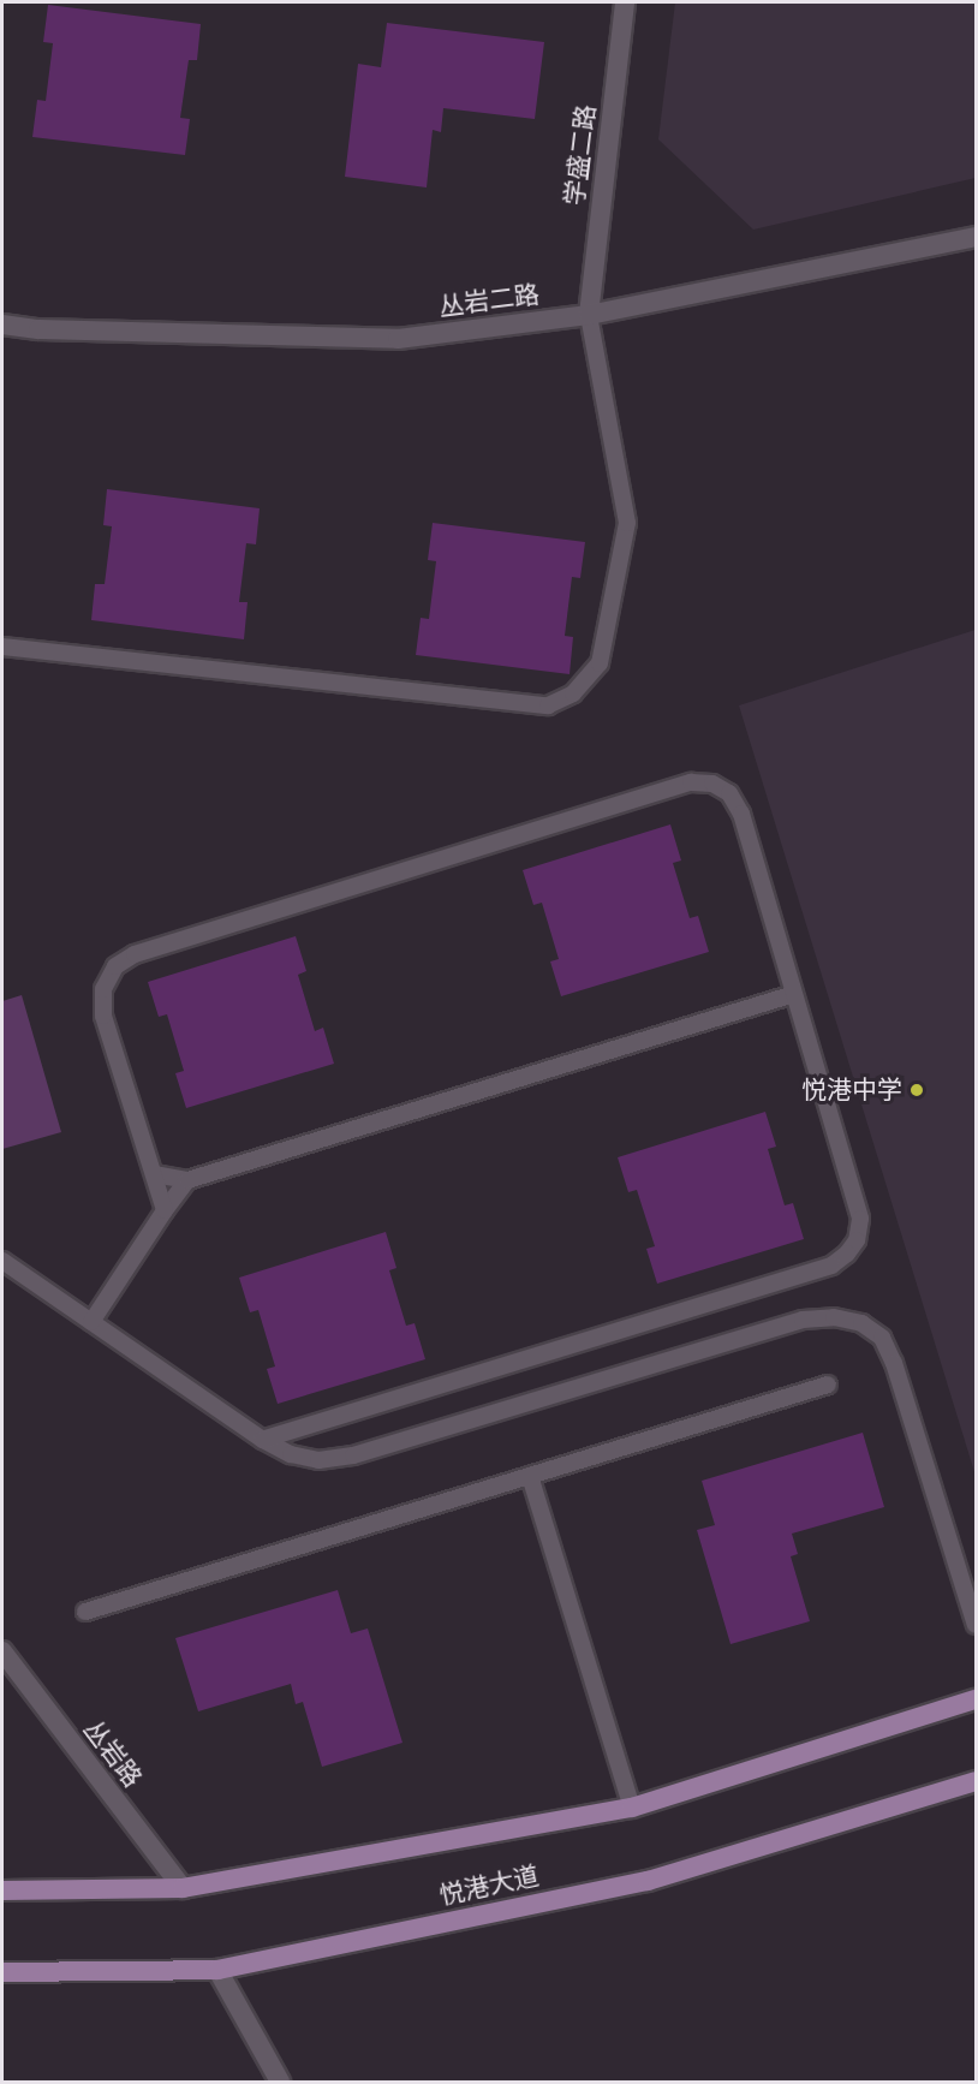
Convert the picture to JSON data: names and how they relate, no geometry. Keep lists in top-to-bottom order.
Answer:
{
  "streets": {
    "main road": ["悦港大道"],
    "street": ["学盛二路", "丛岩二路", "丛岩路"]
  },
  "crossings": [
    ["学盛二路", "丛岩二路"],
    ["丛岩路", "悦港大道"]
  ],
  "places": ["悦港中学"]
}
